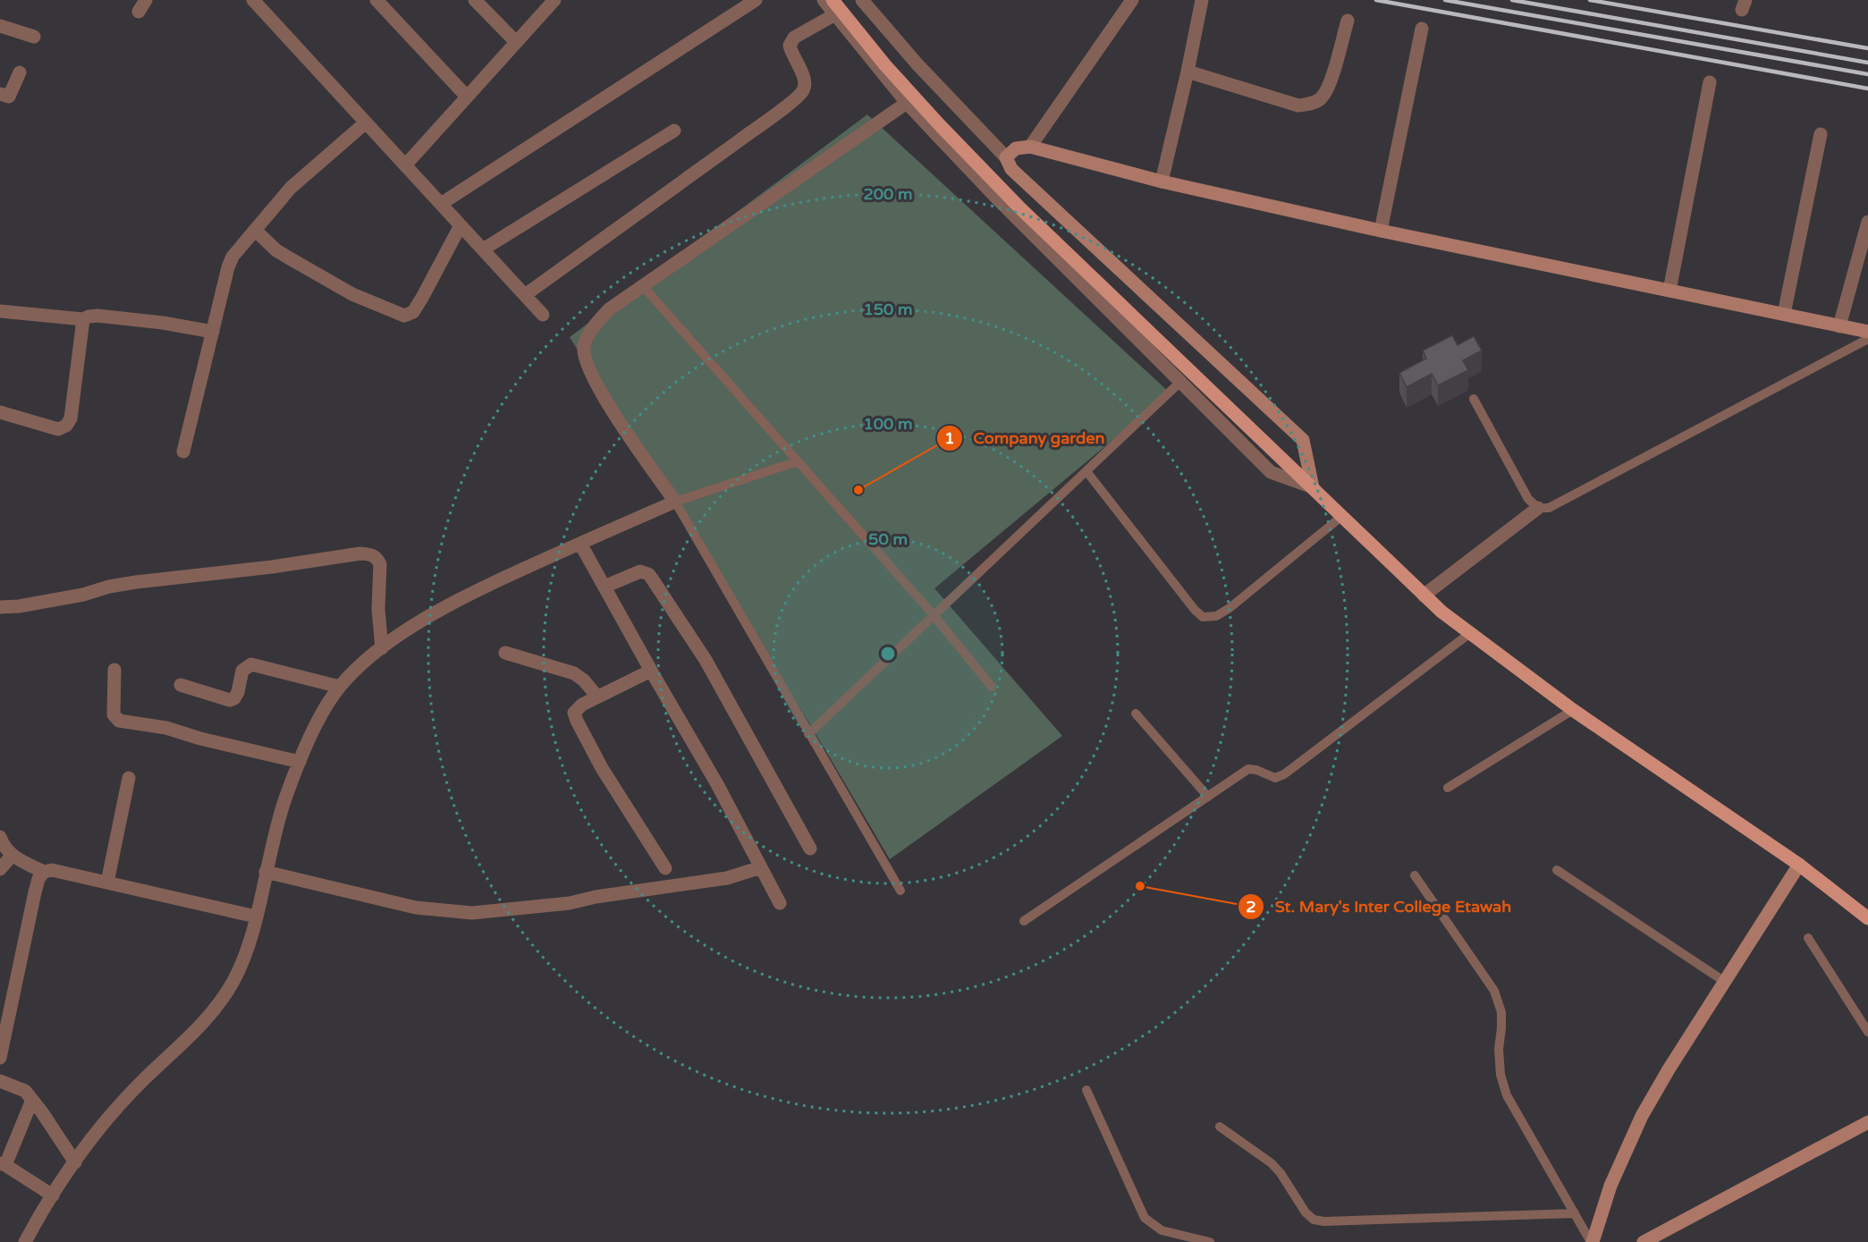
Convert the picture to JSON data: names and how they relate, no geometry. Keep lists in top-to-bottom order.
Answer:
{
  "places": ["Company garden", "St. Mary's Inter College Etawah"],
  "rings": [
    "200 m",
    "150 m",
    "100 m",
    "50 m"
  ]
}
